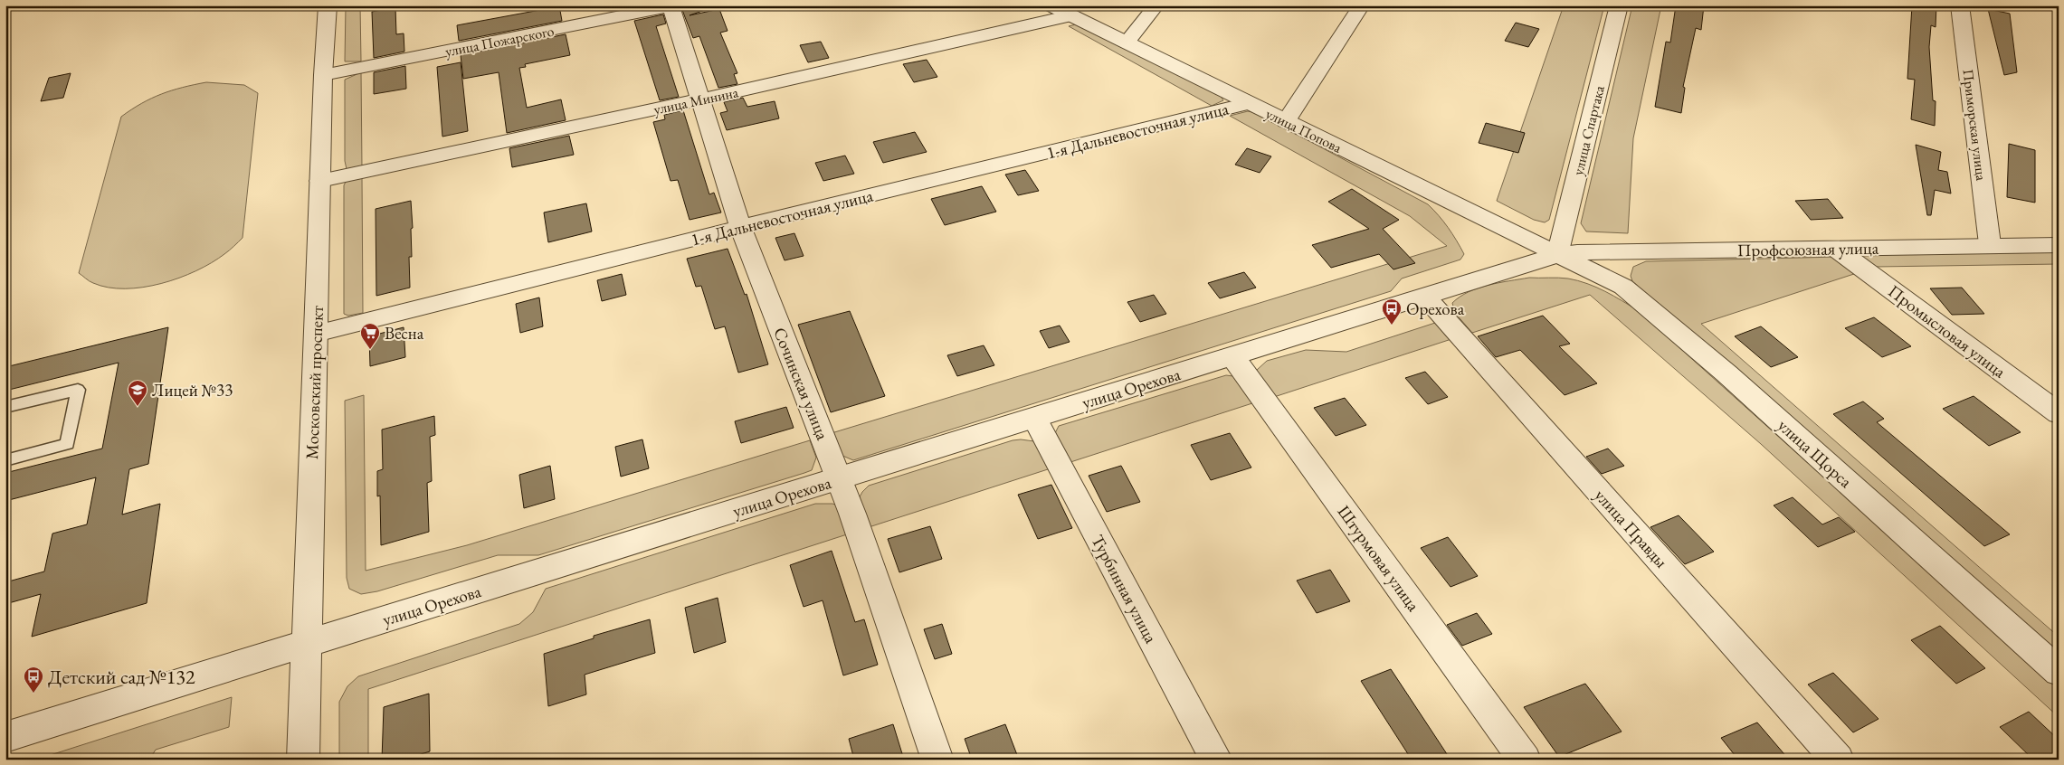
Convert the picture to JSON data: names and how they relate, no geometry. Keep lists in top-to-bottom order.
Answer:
{
  "streets": {
    "street": [
      "улица Пожарского",
      "улица Минина",
      "Приморская улица",
      "1-я Дальневосточная улица",
      "улица Попова",
      "улица Спартака",
      "Профсоюзная улица",
      "Промысловая улица",
      "Московский проспект",
      "Сочинская улица",
      "улица Орехова",
      "улица Щорса",
      "улица Правды",
      "Штурмовая улица",
      "Турбинная улица"
    ]
  },
  "crossings": [
    ["улица Пожарского", "Московский проспект"],
    ["улица Пожарского", "Сочинская улица"],
    ["улица Минина", "улица Попова"],
    ["улица Минина", "Московский проспект"],
    ["улица Минина", "Сочинская улица"],
    ["Приморская улица", "Профсоюзная улица"],
    ["1-я Дальневосточная улица", "улица Попова"],
    ["1-я Дальневосточная улица", "Московский проспект"],
    ["1-я Дальневосточная улица", "Сочинская улица"],
    ["улица Попова", "улица Спартака"],
    ["улица Попова", "Профсоюзная улица"],
    ["улица Попова", "улица Орехова"],
    ["улица Попова", "улица Щорса"],
    ["улица Спартака", "Профсоюзная улица"],
    ["улица Спартака", "улица Орехова"],
    ["улица Спартака", "улица Щорса"],
    ["Профсоюзная улица", "Промысловая улица"],
    ["Профсоюзная улица", "улица Орехова"],
    ["Профсоюзная улица", "улица Щорса"],
    ["Московский проспект", "улица Орехова"],
    ["Сочинская улица", "улица Орехова"],
    ["улица Орехова", "улица Щорса"],
    ["улица Орехова", "улица Правды"],
    ["улица Орехова", "Штурмовая улица"],
    ["улица Орехова", "Турбинная улица"]
  ],
  "places": {
    "bus stop": ["Орехова", "Детский сад №132"],
    "supermarket": ["Весна"],
    "school or university": ["Лицей №33"]
  }
}
